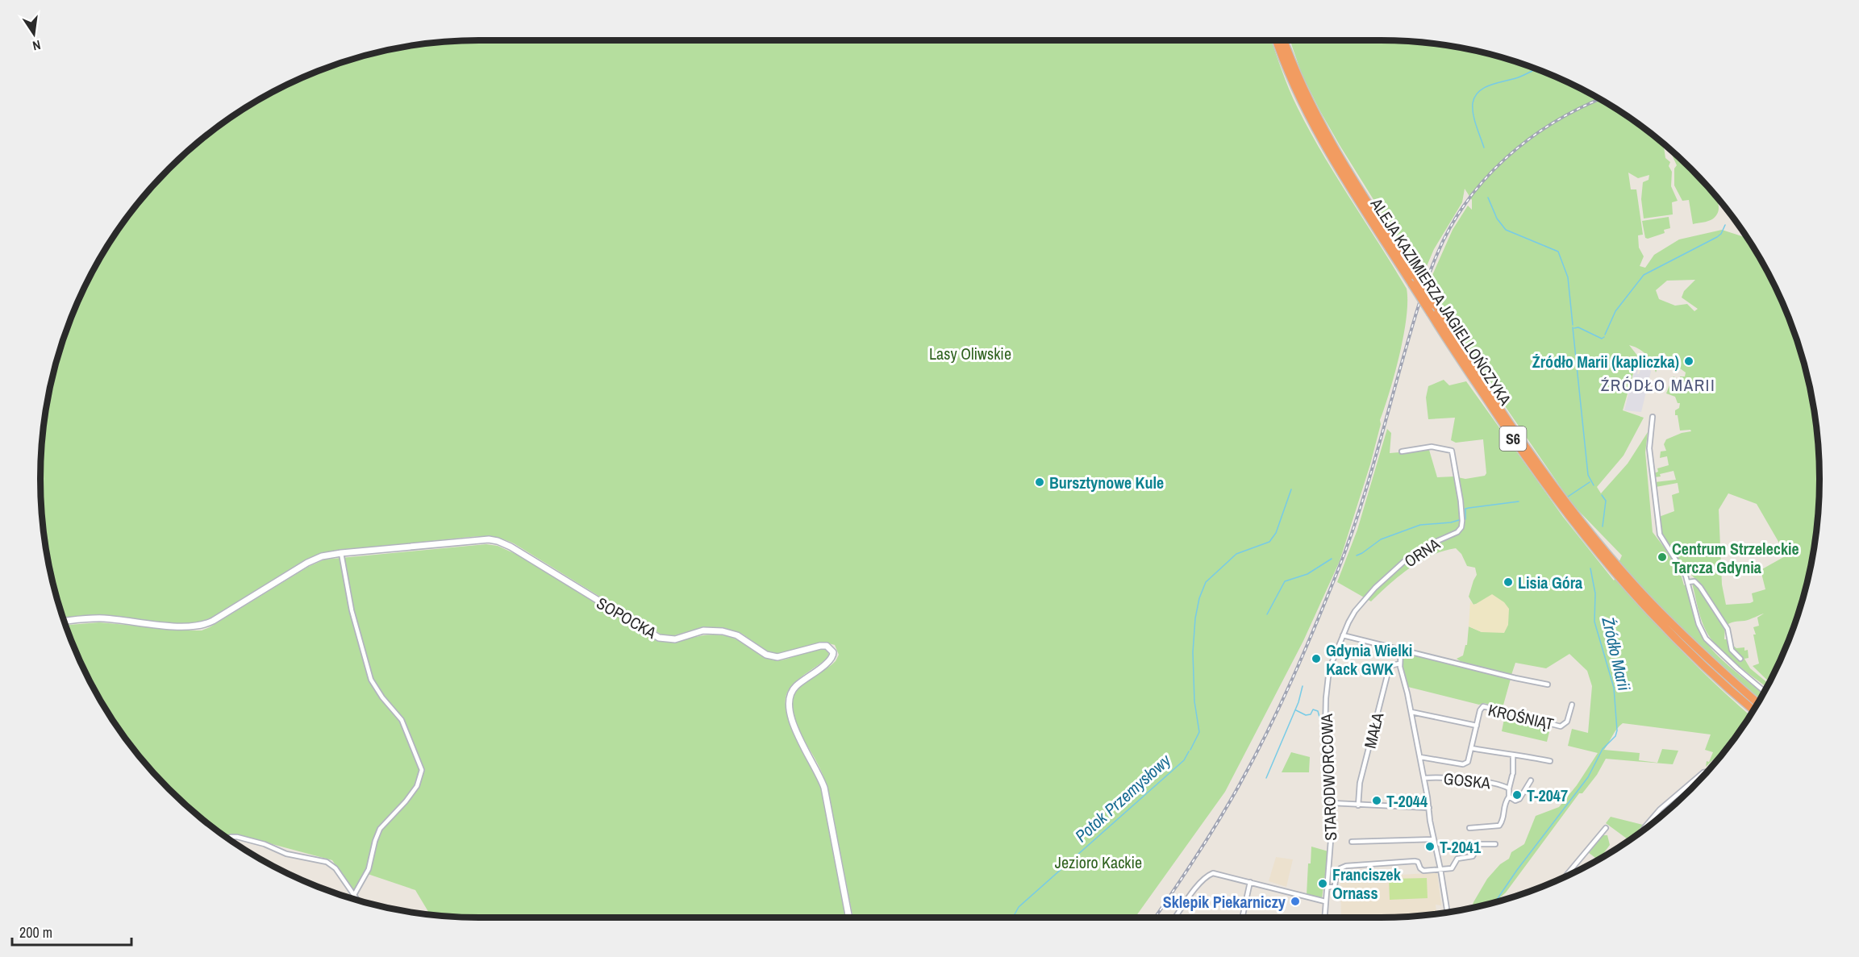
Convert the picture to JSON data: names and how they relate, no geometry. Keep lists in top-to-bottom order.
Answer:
{
  "streets": {
    "highway": ["ALEJA KAZIMIERZA JAGIELLOŃCZYKA", "S6"],
    "main road": ["SOPOCKA"],
    "street": [
      "ORNA",
      "KROŚNIĄT",
      "MAŁA",
      "STARODWORCOWA",
      "GOSKA"
    ]
  },
  "crossings": [
    ["ORNA", "STARODWORCOWA"]
  ],
  "districts": ["ŹRÓDŁO MARII"],
  "water": ["Źródło Marii", "Potok Przemysłowy"],
  "parks": ["Lasy Oliwskie", "Jezioro Kackie"],
  "places": [
    "Źródło Marii (kapliczka)",
    "Bursztynowe Kule",
    "Centrum Strzeleckie Tarcza Gdynia",
    "Lisia Góra",
    "Gdynia Wielki Kack GWK",
    "T-2047",
    "T-2044",
    "T-2041",
    "Franciszek Ornass",
    "Sklepik Piekarniczy"
  ],
  "scale_bar": "200 m",
  "north": "bottom"
}
